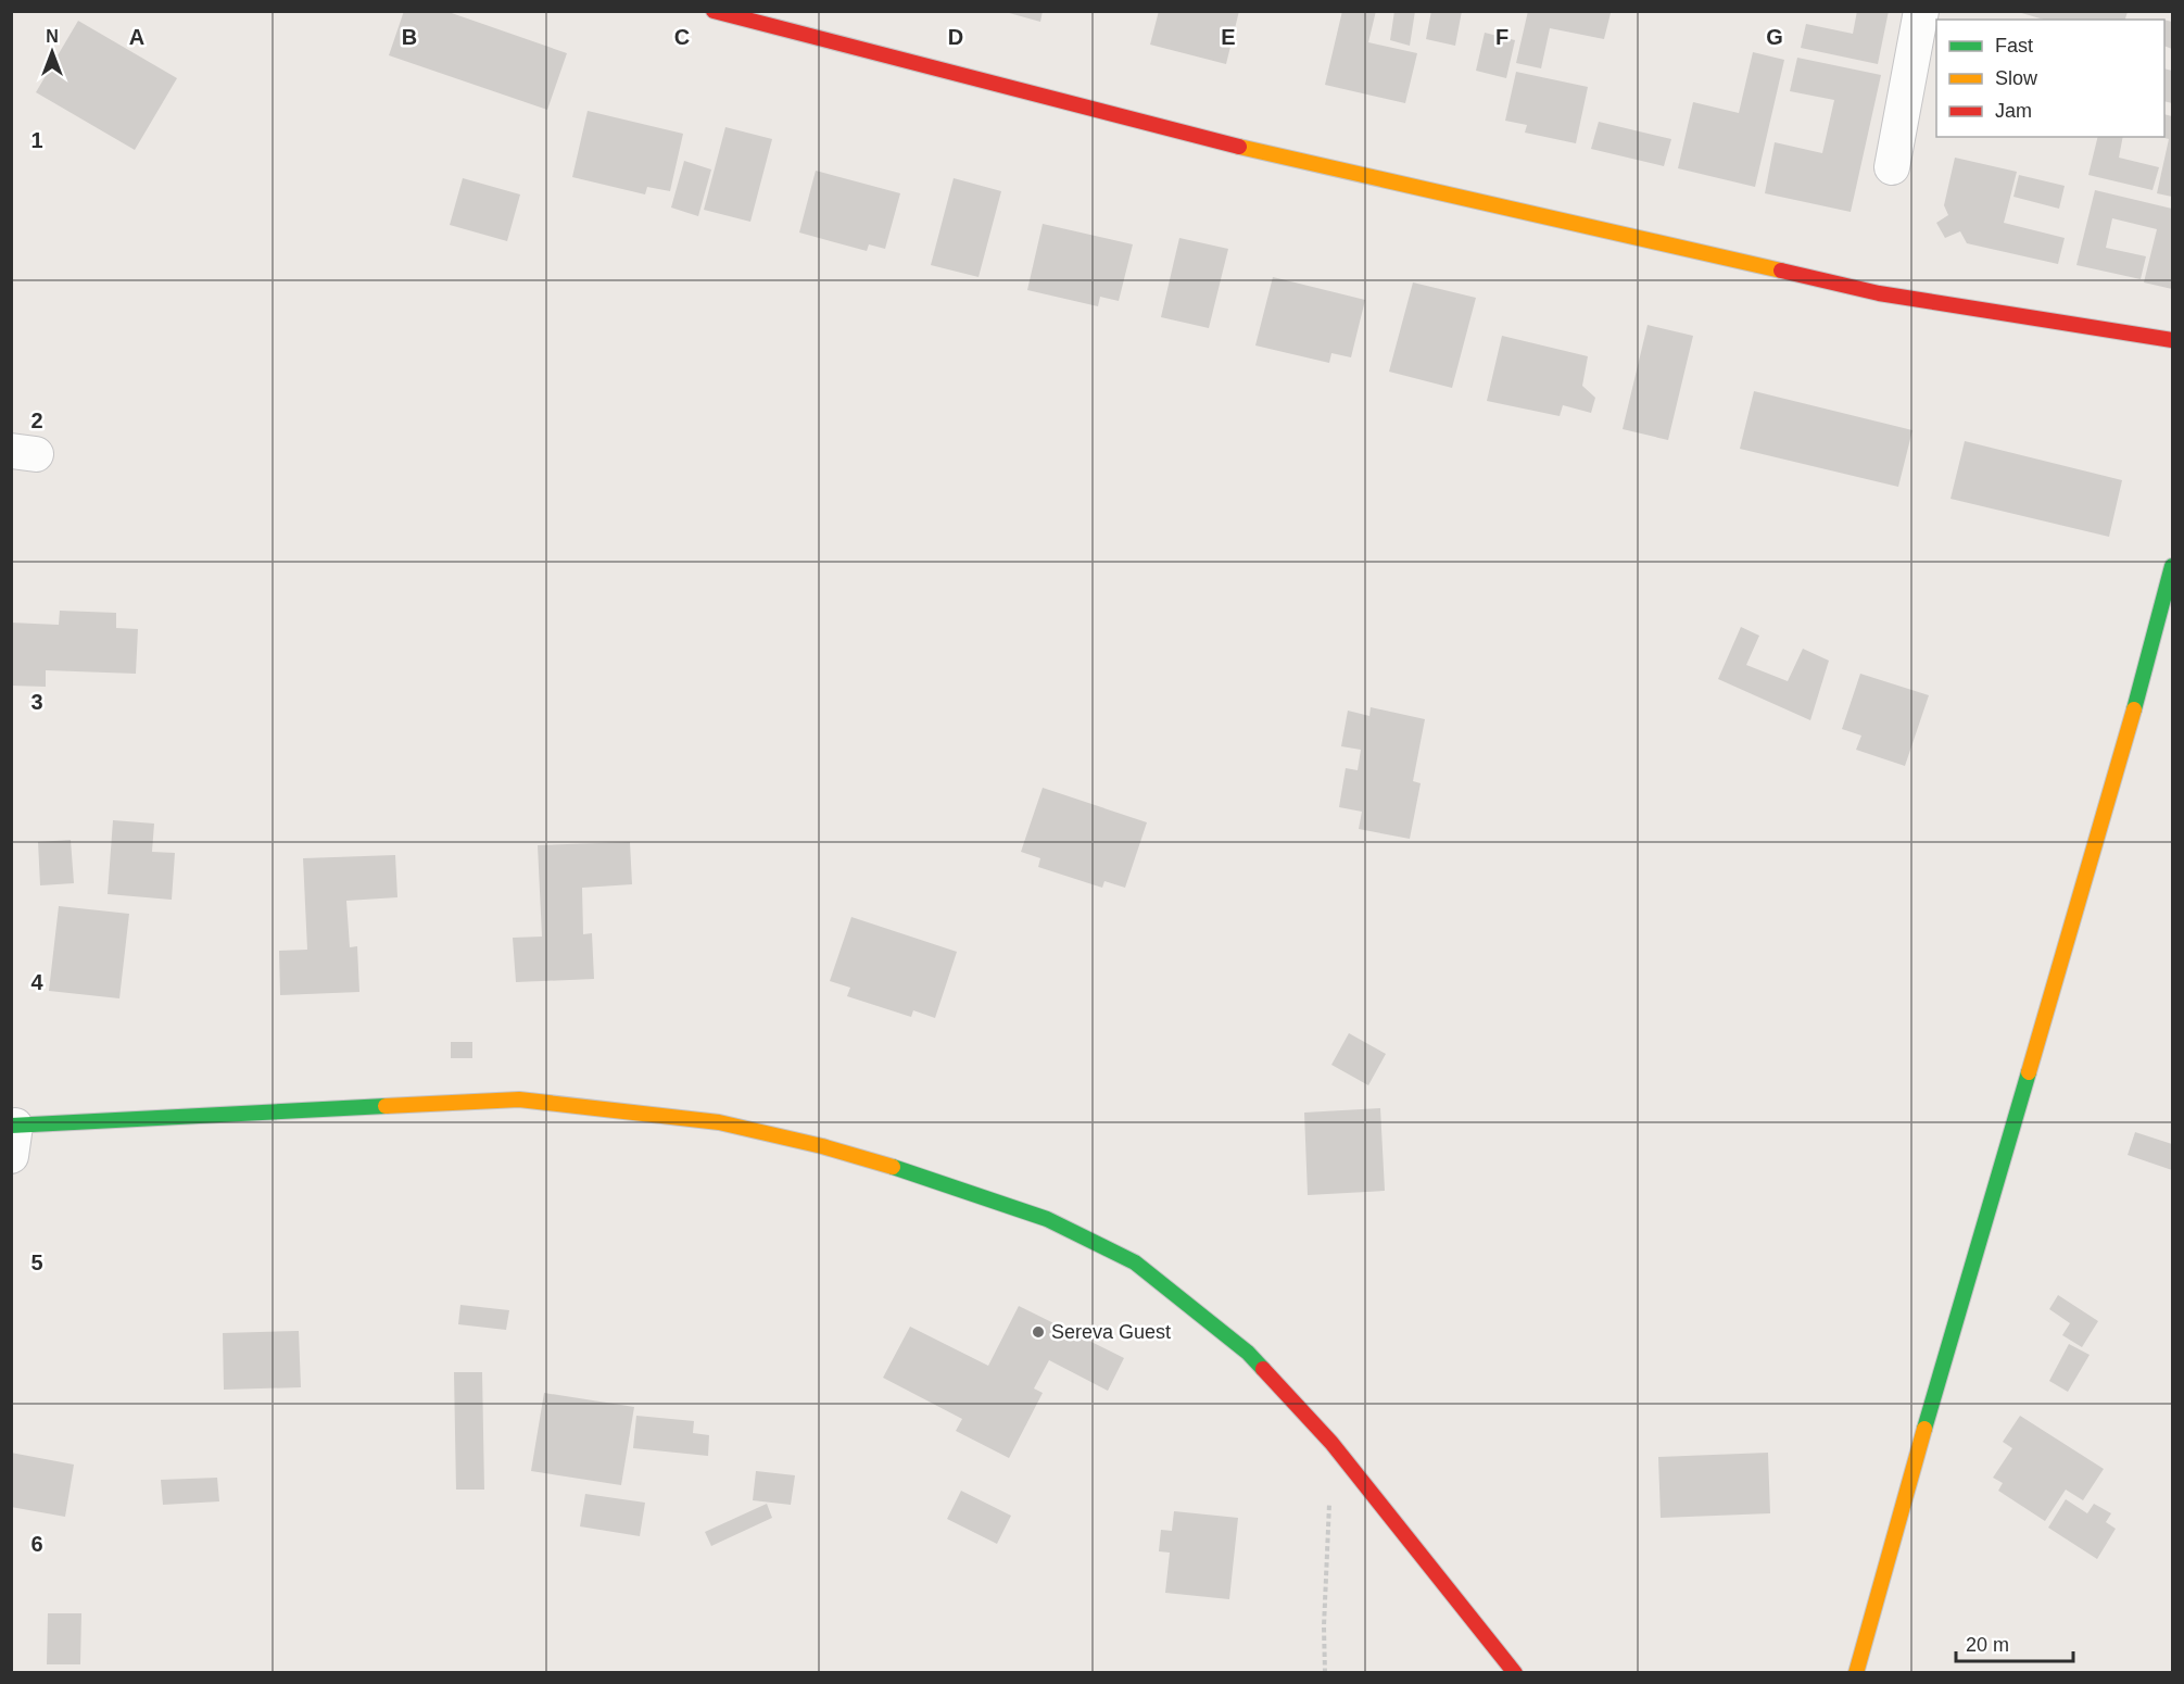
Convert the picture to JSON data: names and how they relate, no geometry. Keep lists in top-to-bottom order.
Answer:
{
  "places": ["Sereva Guest"],
  "legend": ["Fast", "Slow", "Jam"],
  "scale_bar": "20 m",
  "north": "top",
  "grid": {
    "columns": [
      "A",
      "B",
      "C",
      "D",
      "E",
      "F",
      "G"
    ],
    "rows": [
      "1",
      "2",
      "3",
      "4",
      "5",
      "6"
    ]
  }
}
